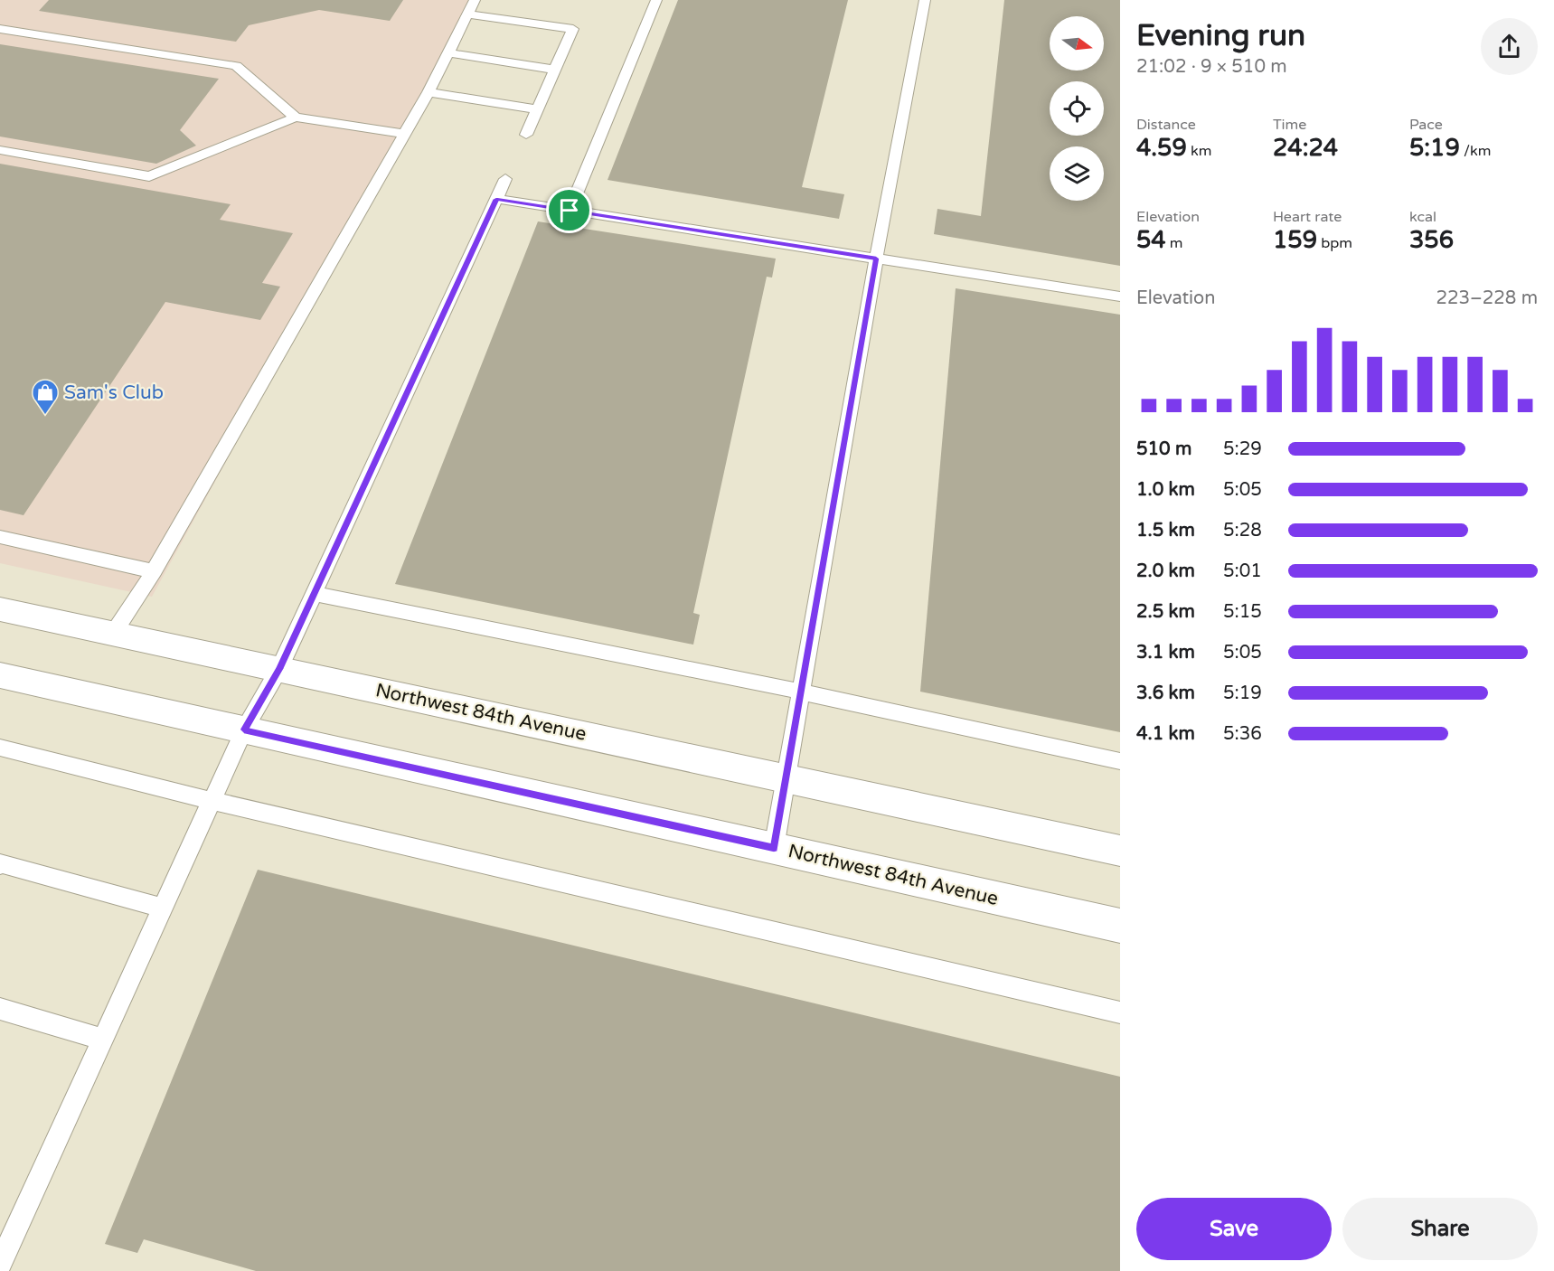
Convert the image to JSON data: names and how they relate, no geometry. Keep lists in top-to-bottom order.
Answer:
{
  "streets": {
    "street": ["Northwest 84th Avenue"]
  },
  "places": {
    "shop": ["Sam's Club"]
  },
  "north": "right",
  "page": {
    "heading": ["Evening run", "21:02 · 9 × 510 m"],
    "stats": [
      ["Distance", "4.59 km"],
      ["Time", "24:24"],
      ["Pace", "5:19 /km"],
      ["Elevation", "54 m"],
      ["Heart rate", "159 bpm"],
      ["kcal", "356"]
    ],
    "chart": ["Elevation", "223–228 m"],
    "list": [
      {
        "name": "510 m",
        "note": "5:29"
      },
      {
        "name": "1.0 km",
        "note": "5:05"
      },
      {
        "name": "1.5 km",
        "note": "5:28"
      },
      {
        "name": "2.0 km",
        "note": "5:01"
      },
      {
        "name": "2.5 km",
        "note": "5:15"
      },
      {
        "name": "3.1 km",
        "note": "5:05"
      },
      {
        "name": "3.6 km",
        "note": "5:19"
      },
      {
        "name": "4.1 km",
        "note": "5:36"
      }
    ],
    "buttons": ["Save", "Share"]
  }
}
